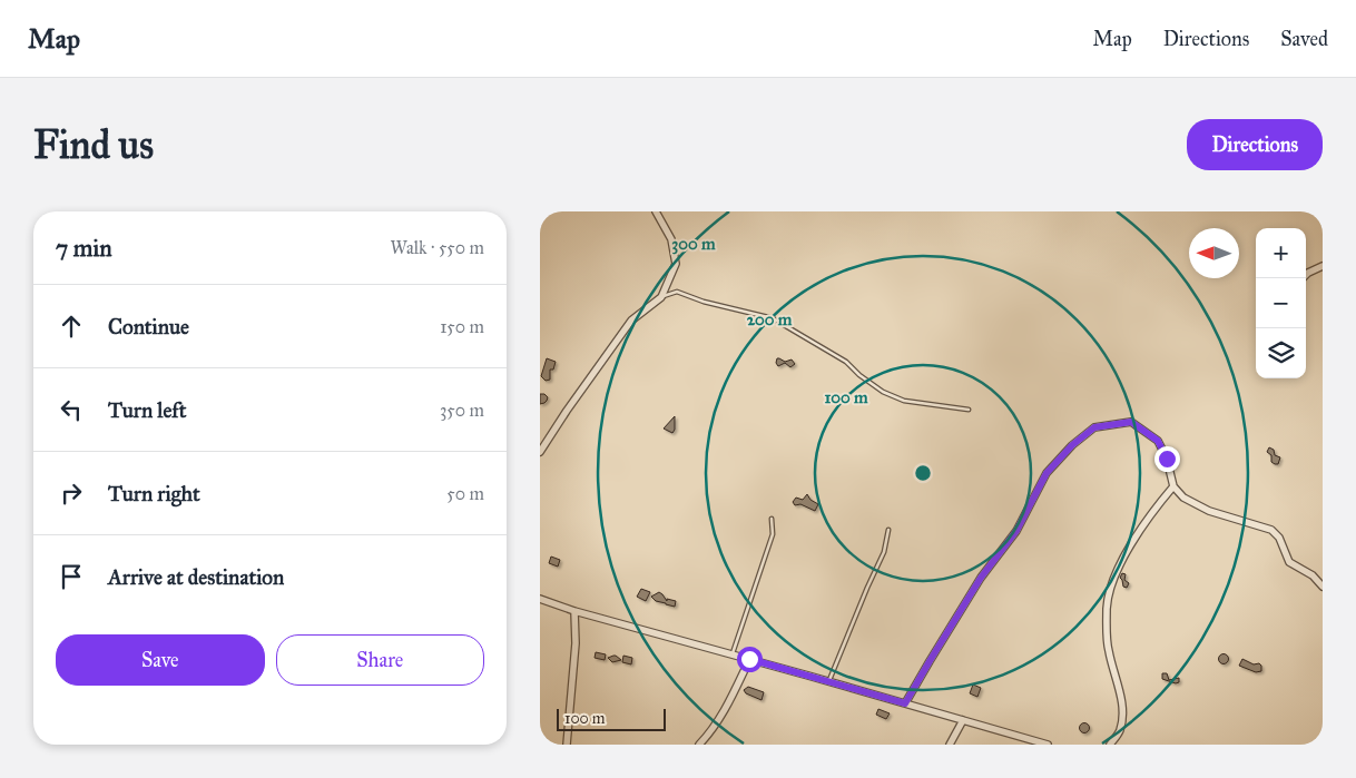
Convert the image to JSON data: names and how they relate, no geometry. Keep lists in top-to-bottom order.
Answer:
{
  "scale_bar": "100 m",
  "north": "left",
  "page": {
    "header": "Map",
    "nav": ["Map", "Directions", "Saved"],
    "buttons": [
      "Directions",
      ["Save", "Share"]
    ],
    "title": "Find us",
    "heading": ["7 min", "Walk · 550 m"],
    "map_buttons": ["+", "−"],
    "list": [
      ["Continue", "150 m"],
      ["Turn left", "350 m"],
      ["Turn right", "50 m"],
      "Arrive at destination"
    ],
    "scale": "100 m"
  },
  "rings": ["300 m", "200 m", "100 m"]
}
